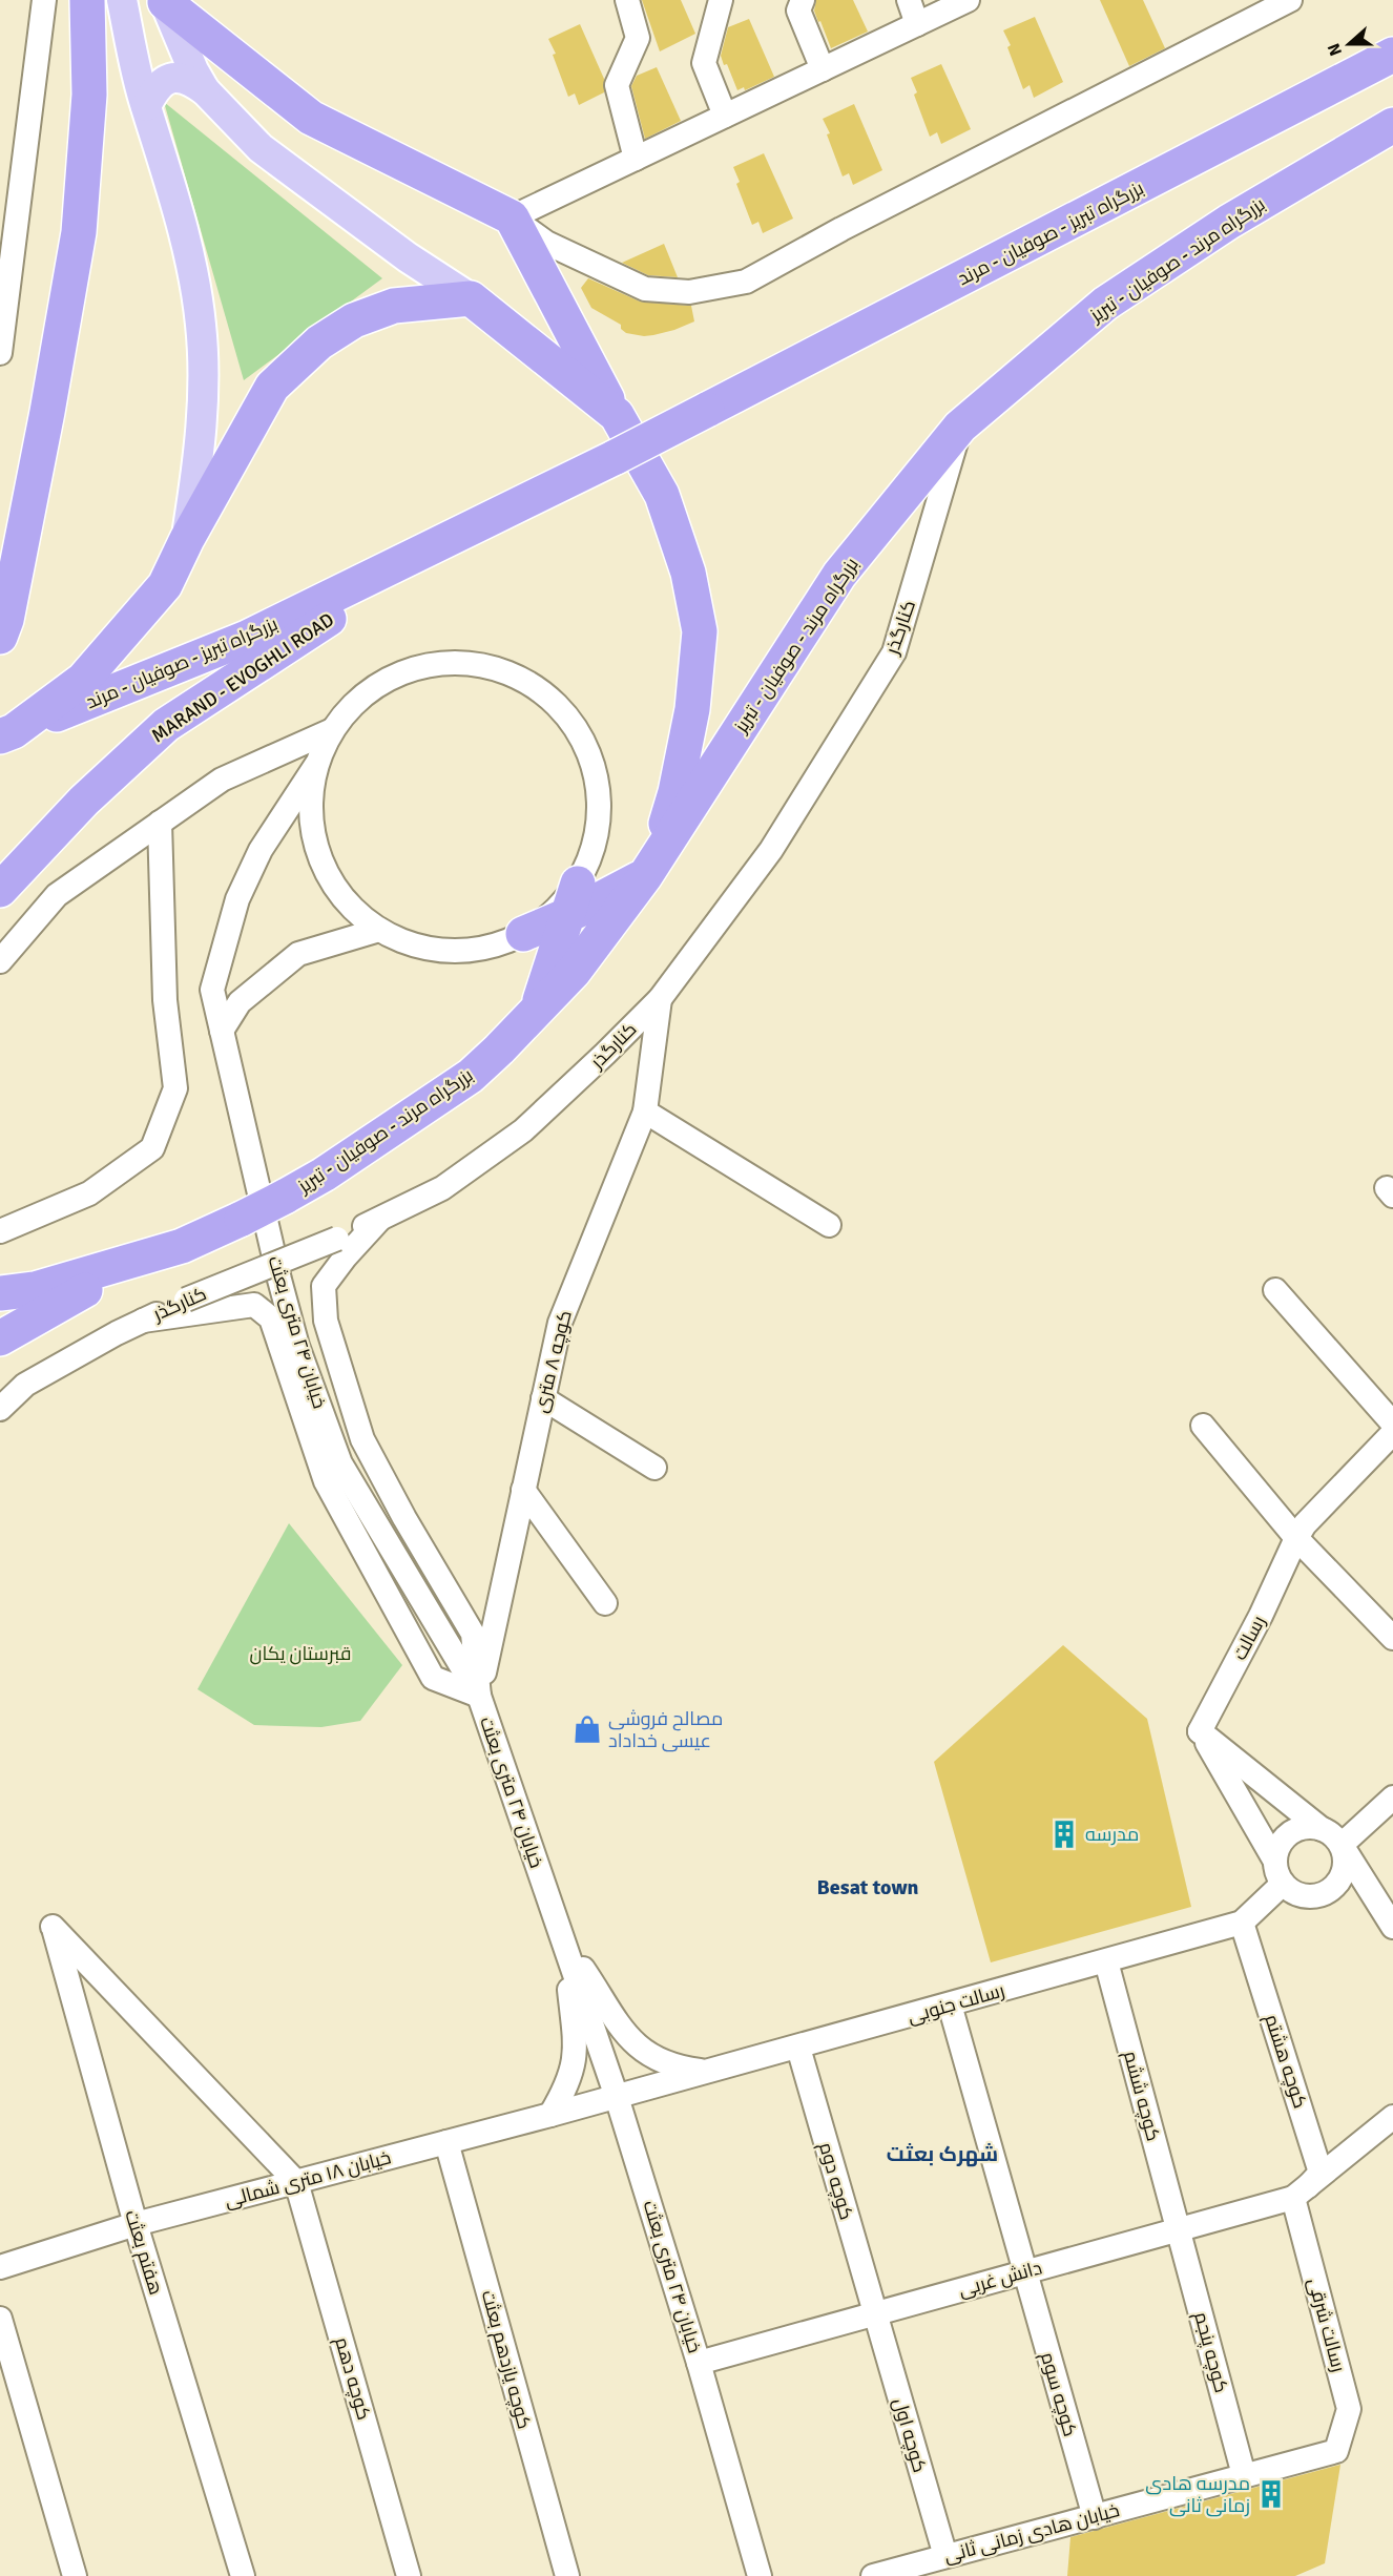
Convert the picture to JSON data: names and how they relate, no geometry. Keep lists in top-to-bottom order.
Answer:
{
  "streets": {
    "highway": ["بزرگراه تبریز - صوفیان - مرند", "بزرگراه مرند - صوفیان - تبریز", "MARAND - EVOGHLI ROAD"],
    "street": [
      "کنارگذر",
      "خیابان ۲۴ متری بعثت",
      "کوچه ۸ متری",
      "رسالت",
      "رسالت جنوبی",
      "کوچه هشتم",
      "کوچه ششم",
      "خیابان ۱۸ متری شمالی",
      "کوچه دوم",
      "هفتم بعثت",
      "دانش غربی",
      "رسالت شرقی",
      "کوچه پنجم",
      "کوچه یازدهم بعثت",
      "کوچه دهم",
      "کوچه سوم",
      "کوچه اول",
      "خیابان هادی زمانی ثانی"
    ]
  },
  "crossings": [
    ["بزرگراه تبریز - صوفیان - مرند", "MARAND - EVOGHLI ROAD"],
    ["بزرگراه مرند - صوفیان - تبریز", "کنارگذر"],
    ["کنارگذر", "کوچه ۸ متری"],
    ["خیابان ۲۴ متری بعثت", "کوچه ۸ متری"],
    ["خیابان ۲۴ متری بعثت", "رسالت جنوبی"],
    ["خیابان ۲۴ متری بعثت", "خیابان ۱۸ متری شمالی"],
    ["خیابان ۲۴ متری بعثت", "دانش غربی"],
    ["رسالت جنوبی", "کوچه هشتم"],
    ["رسالت جنوبی", "کوچه ششم"],
    ["رسالت جنوبی", "خیابان ۱۸ متری شمالی"],
    ["رسالت جنوبی", "کوچه دوم"],
    ["رسالت جنوبی", "کوچه سوم"],
    ["کوچه هشتم", "دانش غربی"],
    ["کوچه هشتم", "رسالت شرقی"],
    ["کوچه ششم", "دانش غربی"],
    ["کوچه ششم", "کوچه پنجم"],
    ["خیابان ۱۸ متری شمالی", "هفتم بعثت"],
    ["خیابان ۱۸ متری شمالی", "کوچه یازدهم بعثت"],
    ["خیابان ۱۸ متری شمالی", "کوچه دهم"],
    ["کوچه دوم", "دانش غربی"],
    ["کوچه دوم", "کوچه اول"],
    ["هفتم بعثت", "کوچه دهم"],
    ["دانش غربی", "رسالت شرقی"],
    ["دانش غربی", "کوچه پنجم"],
    ["دانش غربی", "کوچه سوم"],
    ["دانش غربی", "کوچه اول"],
    ["رسالت شرقی", "خیابان هادی زمانی ثانی"],
    ["کوچه پنجم", "خیابان هادی زمانی ثانی"],
    ["کوچه سوم", "خیابان هادی زمانی ثانی"],
    ["کوچه اول", "خیابان هادی زمانی ثانی"]
  ],
  "districts": ["Besat town", "شهرک بعثت"],
  "parks": ["قبرستان یکان"],
  "places": {
    "shop": ["مصالح فروشی عیسی خداداد"],
    "building": ["مدرسه", "مدرسه هادی زمانی ثانی"]
  },
  "north": "left"
}
